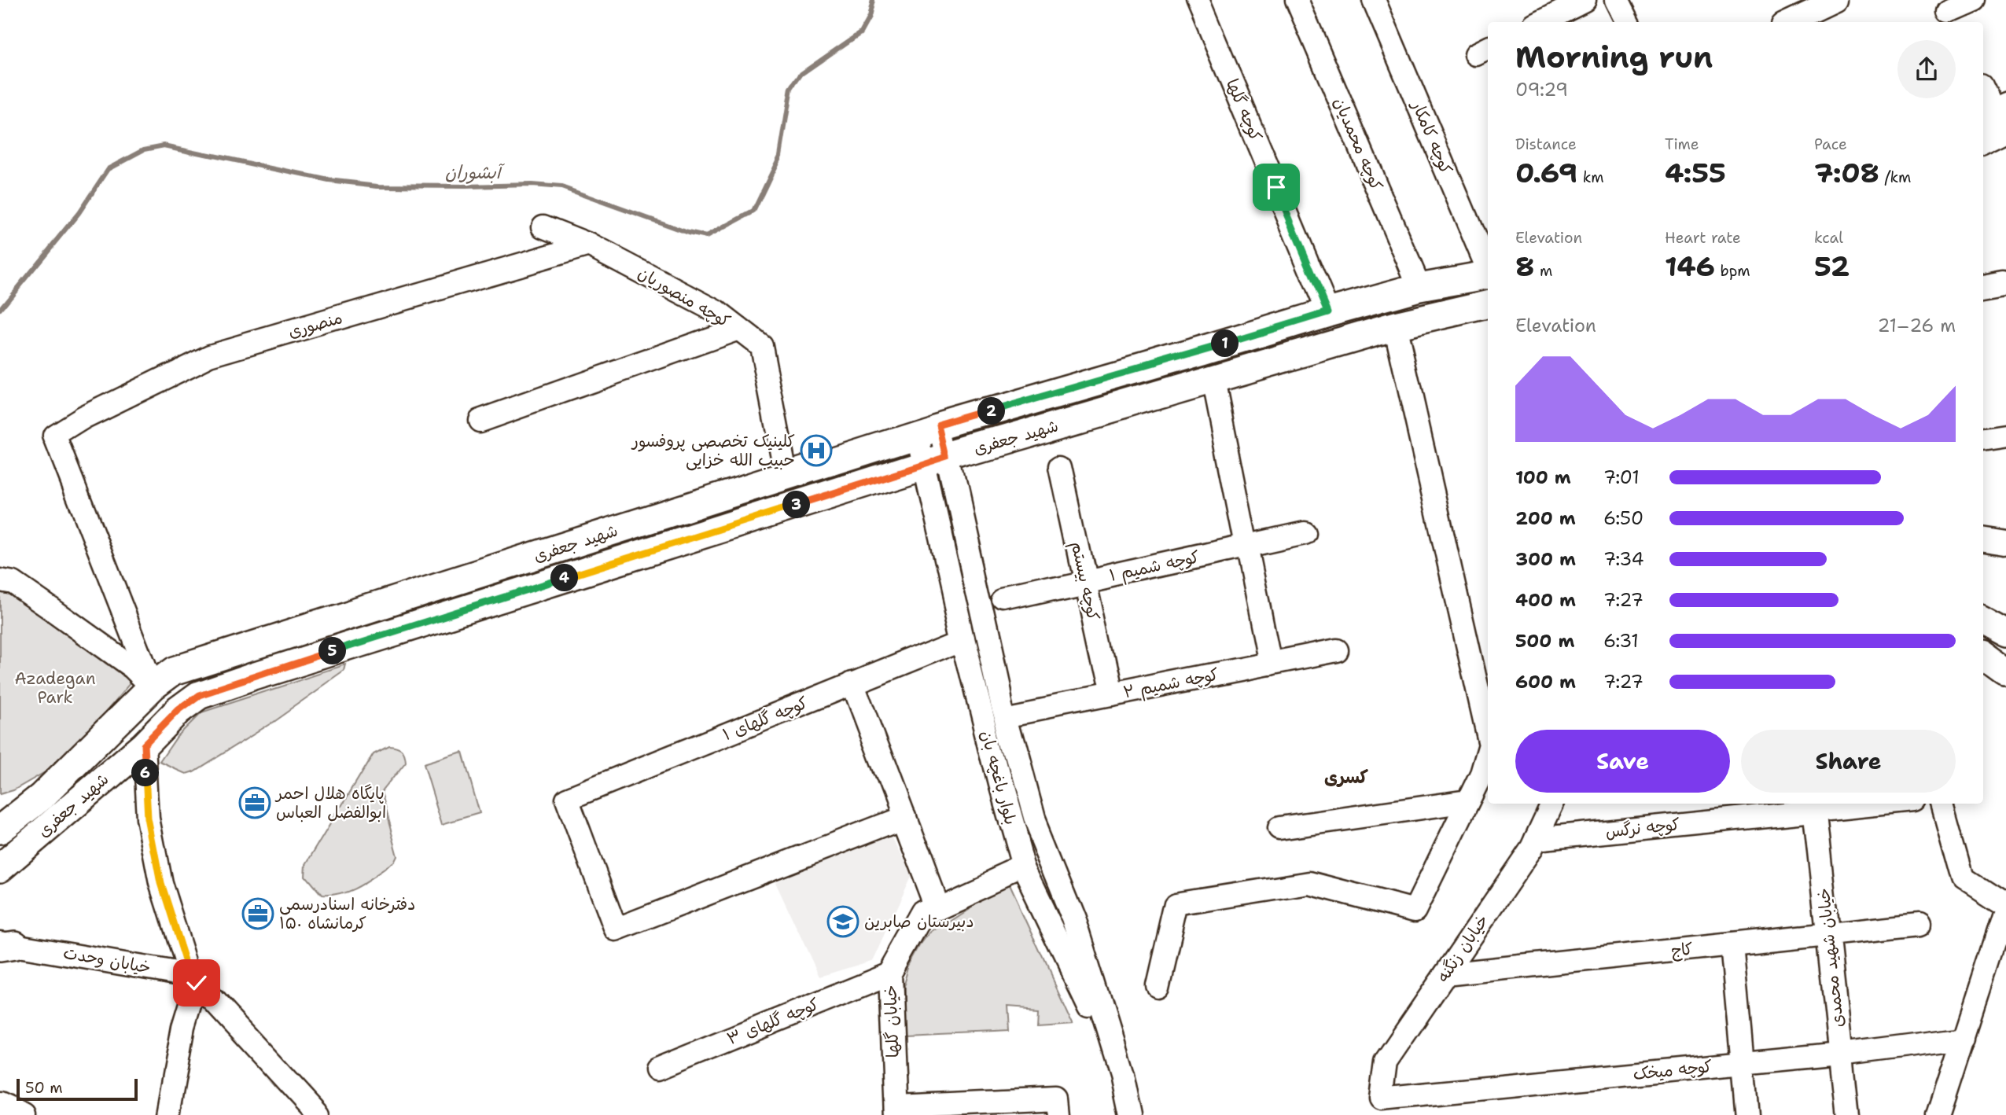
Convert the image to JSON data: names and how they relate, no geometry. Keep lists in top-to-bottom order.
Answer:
{
  "streets": {
    "main road": ["شهید جعفری"],
    "street": [
      "کوچه گلها",
      "کوچه کامکار",
      "کوچه محمدیان",
      "کوچه منصوریان",
      "منصوری",
      "کوچه شمیم ۱",
      "کوچه بیستم",
      "کوچه شمیم ۲",
      "کوچه گلهای ۱",
      "بلوار باغچه بان",
      "کوچه نرگس",
      "خیابان زنگنه",
      "کاج",
      "خیابان شهید محمدی",
      "خیابان وحدت",
      "کوچه گلهای ۳",
      "خیابان گلها",
      "کوچه میخک"
    ]
  },
  "crossings": [
    ["کوچه گلها", "شهید جعفری"],
    ["کوچه محمدیان", "شهید جعفری"],
    ["کوچه منصوریان", "منصوری"],
    ["کوچه منصوریان", "شهید جعفری"],
    ["منصوری", "شهید جعفری"],
    ["شهید جعفری", "بلوار باغچه بان"],
    ["کوچه شمیم ۱", "کوچه بیستم"],
    ["کوچه بیستم", "کوچه شمیم ۲"],
    ["کوچه شمیم ۲", "بلوار باغچه بان"],
    ["کوچه گلهای ۱", "بلوار باغچه بان"],
    ["بلوار باغچه بان", "خیابان گلها"],
    ["کوچه نرگس", "خیابان زنگنه"],
    ["کوچه نرگس", "خیابان شهید محمدی"],
    ["خیابان زنگنه", "کاج"],
    ["خیابان زنگنه", "کوچه میخک"],
    ["کاج", "خیابان شهید محمدی"],
    ["خیابان شهید محمدی", "کوچه میخک"],
    ["کوچه گلهای ۳", "خیابان گلها"]
  ],
  "districts": ["کسری"],
  "water": ["آبشوران"],
  "parks": ["Azadegan Park"],
  "places": {
    "hospital": ["کلینیک تخصصی پروفسور حبیب الله خزایی"],
    "office": ["پایگاه هلال احمر ابوالفضل العباس", "دفترخانه اسنادرسمی ۱۵۰ کرمانشاه"],
    "school or university": ["دبیرستان صابرین"]
  },
  "scale_bar": "50 m",
  "page": {
    "heading": ["Morning run", "09:29"],
    "stats": [
      ["Distance", "0.69 km"],
      ["Time", "4:55"],
      ["Pace", "7:08 /km"],
      ["Elevation", "8 m"],
      ["Heart rate", "146 bpm"],
      ["kcal", "52"]
    ],
    "chart": ["Elevation", "21–26 m"],
    "pins": [
      "1",
      "2",
      "3",
      "4",
      "5",
      "6"
    ],
    "list": [
      {
        "name": "100 m",
        "note": "7:01"
      },
      {
        "name": "200 m",
        "note": "6:50"
      },
      {
        "name": "300 m",
        "note": "7:34"
      },
      {
        "name": "400 m",
        "note": "7:27"
      },
      {
        "name": "500 m",
        "note": "6:31"
      },
      {
        "name": "600 m",
        "note": "7:27"
      }
    ],
    "buttons": ["Save", "Share"],
    "scale": "50 m"
  }
}
